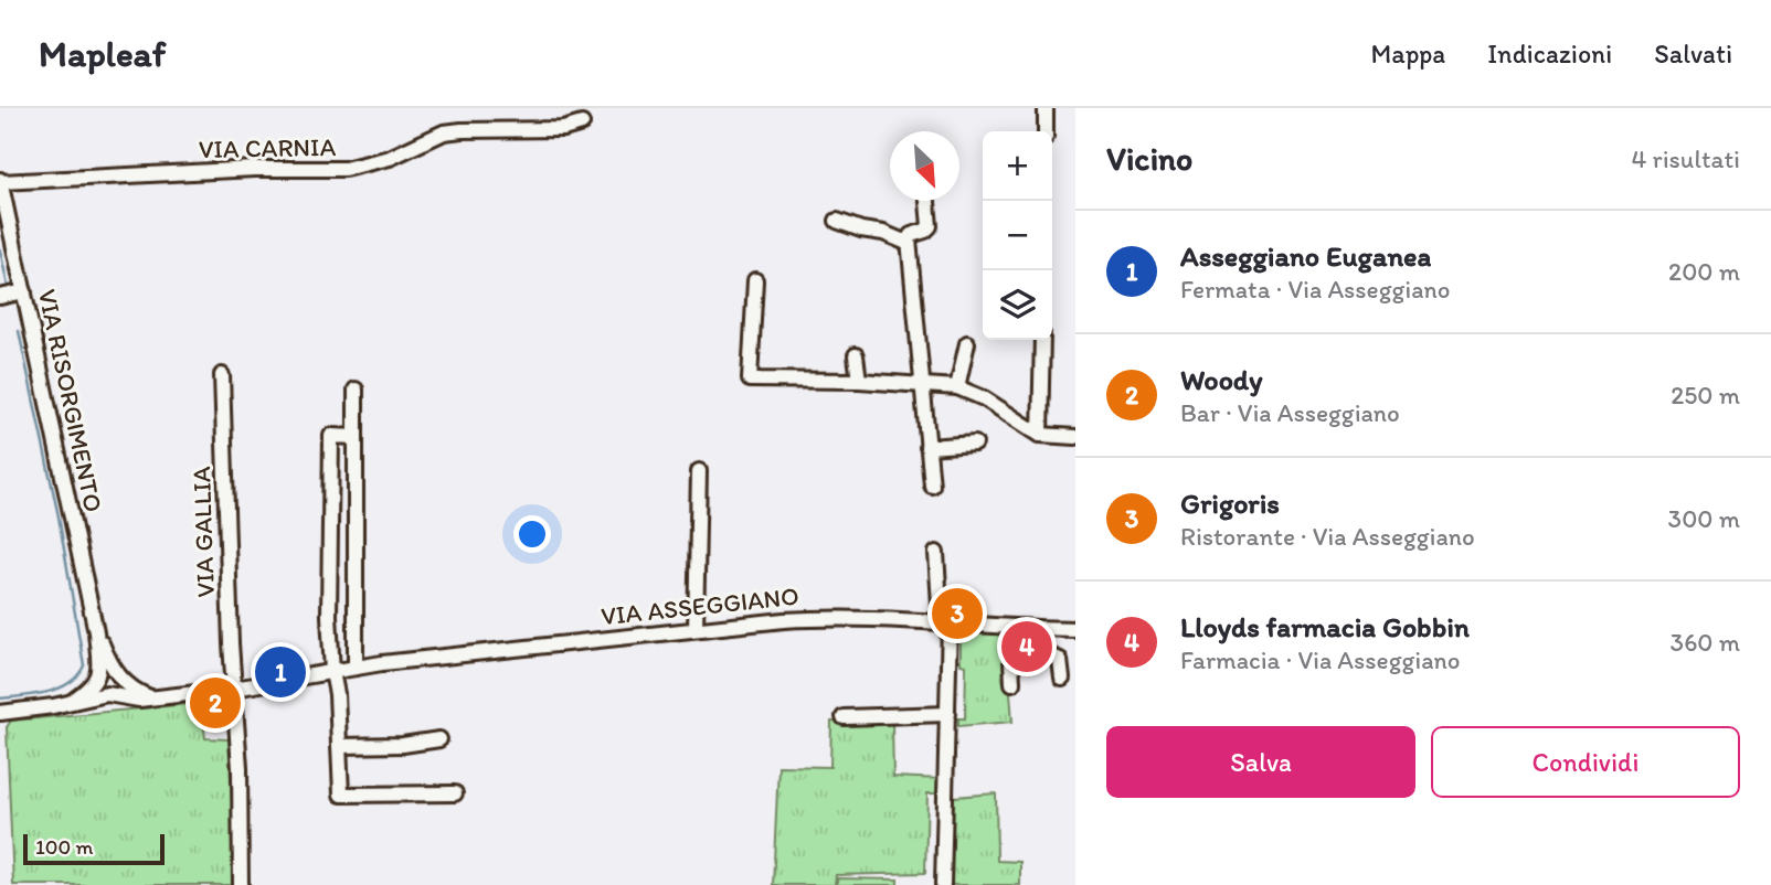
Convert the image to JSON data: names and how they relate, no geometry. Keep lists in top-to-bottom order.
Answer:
{
  "streets": {
    "street": [
      "VIA CARNIA",
      "VIA RISORGIMENTO",
      "VIA GALLIA",
      "VIA ASSEGGIANO"
    ]
  },
  "crossings": [
    ["VIA CARNIA", "VIA RISORGIMENTO"],
    ["VIA RISORGIMENTO", "VIA ASSEGGIANO"],
    ["VIA GALLIA", "VIA ASSEGGIANO"]
  ],
  "scale_bar": "100 m",
  "north": "bottom right",
  "page": {
    "header": "Mapleaf",
    "nav": ["Mappa", "Indicazioni", "Salvati"],
    "heading": ["Vicino", "4 risultati"],
    "map_buttons": ["+", "−"],
    "list": [
      {
        "mark": "1",
        "name": "Asseggiano Euganea",
        "note": "Fermata · Via Asseggiano",
        "value": "200 m"
      },
      {
        "mark": "2",
        "name": "Woody",
        "note": "Bar · Via Asseggiano",
        "value": "250 m"
      },
      {
        "mark": "3",
        "name": "Grigoris",
        "note": "Ristorante · Via Asseggiano",
        "value": "300 m"
      },
      {
        "mark": "4",
        "name": "Lloyds farmacia Gobbin",
        "note": "Farmacia · Via Asseggiano",
        "value": "360 m"
      }
    ],
    "pins": [
      "3",
      "4",
      "1",
      "2"
    ],
    "buttons": ["Salva", "Condividi"],
    "scale": "100 m"
  }
}
